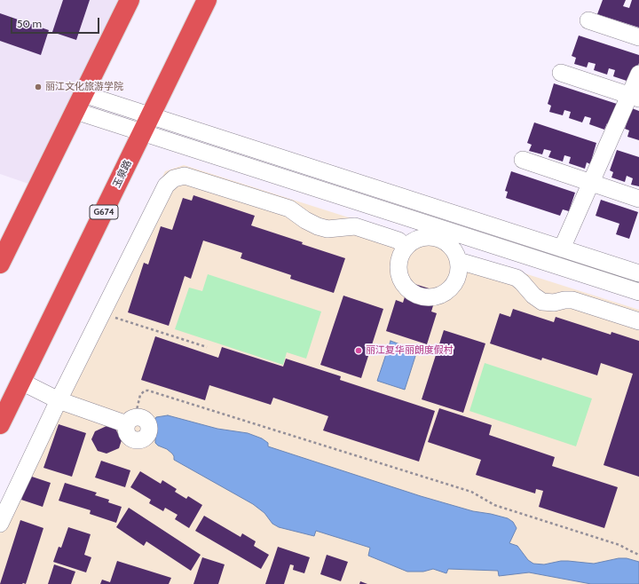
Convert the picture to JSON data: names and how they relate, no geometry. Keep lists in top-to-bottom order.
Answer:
{
  "streets": {
    "highway": ["玉泉路", "G674"]
  },
  "places": ["丽江文化旅游学院", "丽江复华丽朗度假村"],
  "scale_bar": "50 m"
}
